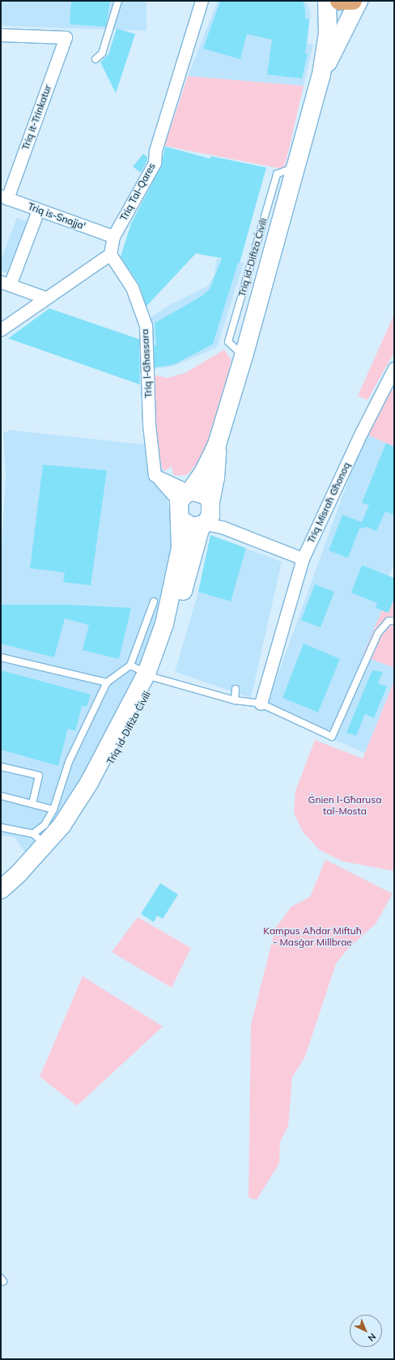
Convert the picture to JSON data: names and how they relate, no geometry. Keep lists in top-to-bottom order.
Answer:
{
  "streets": {
    "main road": ["Triq id-Difiża Ċivili"],
    "street": [
      "Triq it-Trinkatur",
      "Triq Tal-Qares",
      "Triq is-Snajja'",
      "Triq l-Għassara",
      "Triq Misraħ Għonoq"
    ]
  },
  "crossings": [
    ["Triq it-Trinkatur", "Triq is-Snajja'"],
    ["Triq Tal-Qares", "Triq is-Snajja'"],
    ["Triq Tal-Qares", "Triq l-Għassara"],
    ["Triq id-Difiża Ċivili", "Triq l-Għassara"]
  ],
  "parks": ["Ġnien l-Għarusa tal-Mosta", "Kampus Aħdar Miftuħ - Masġar Millbrae"],
  "north": "bottom right"
}
